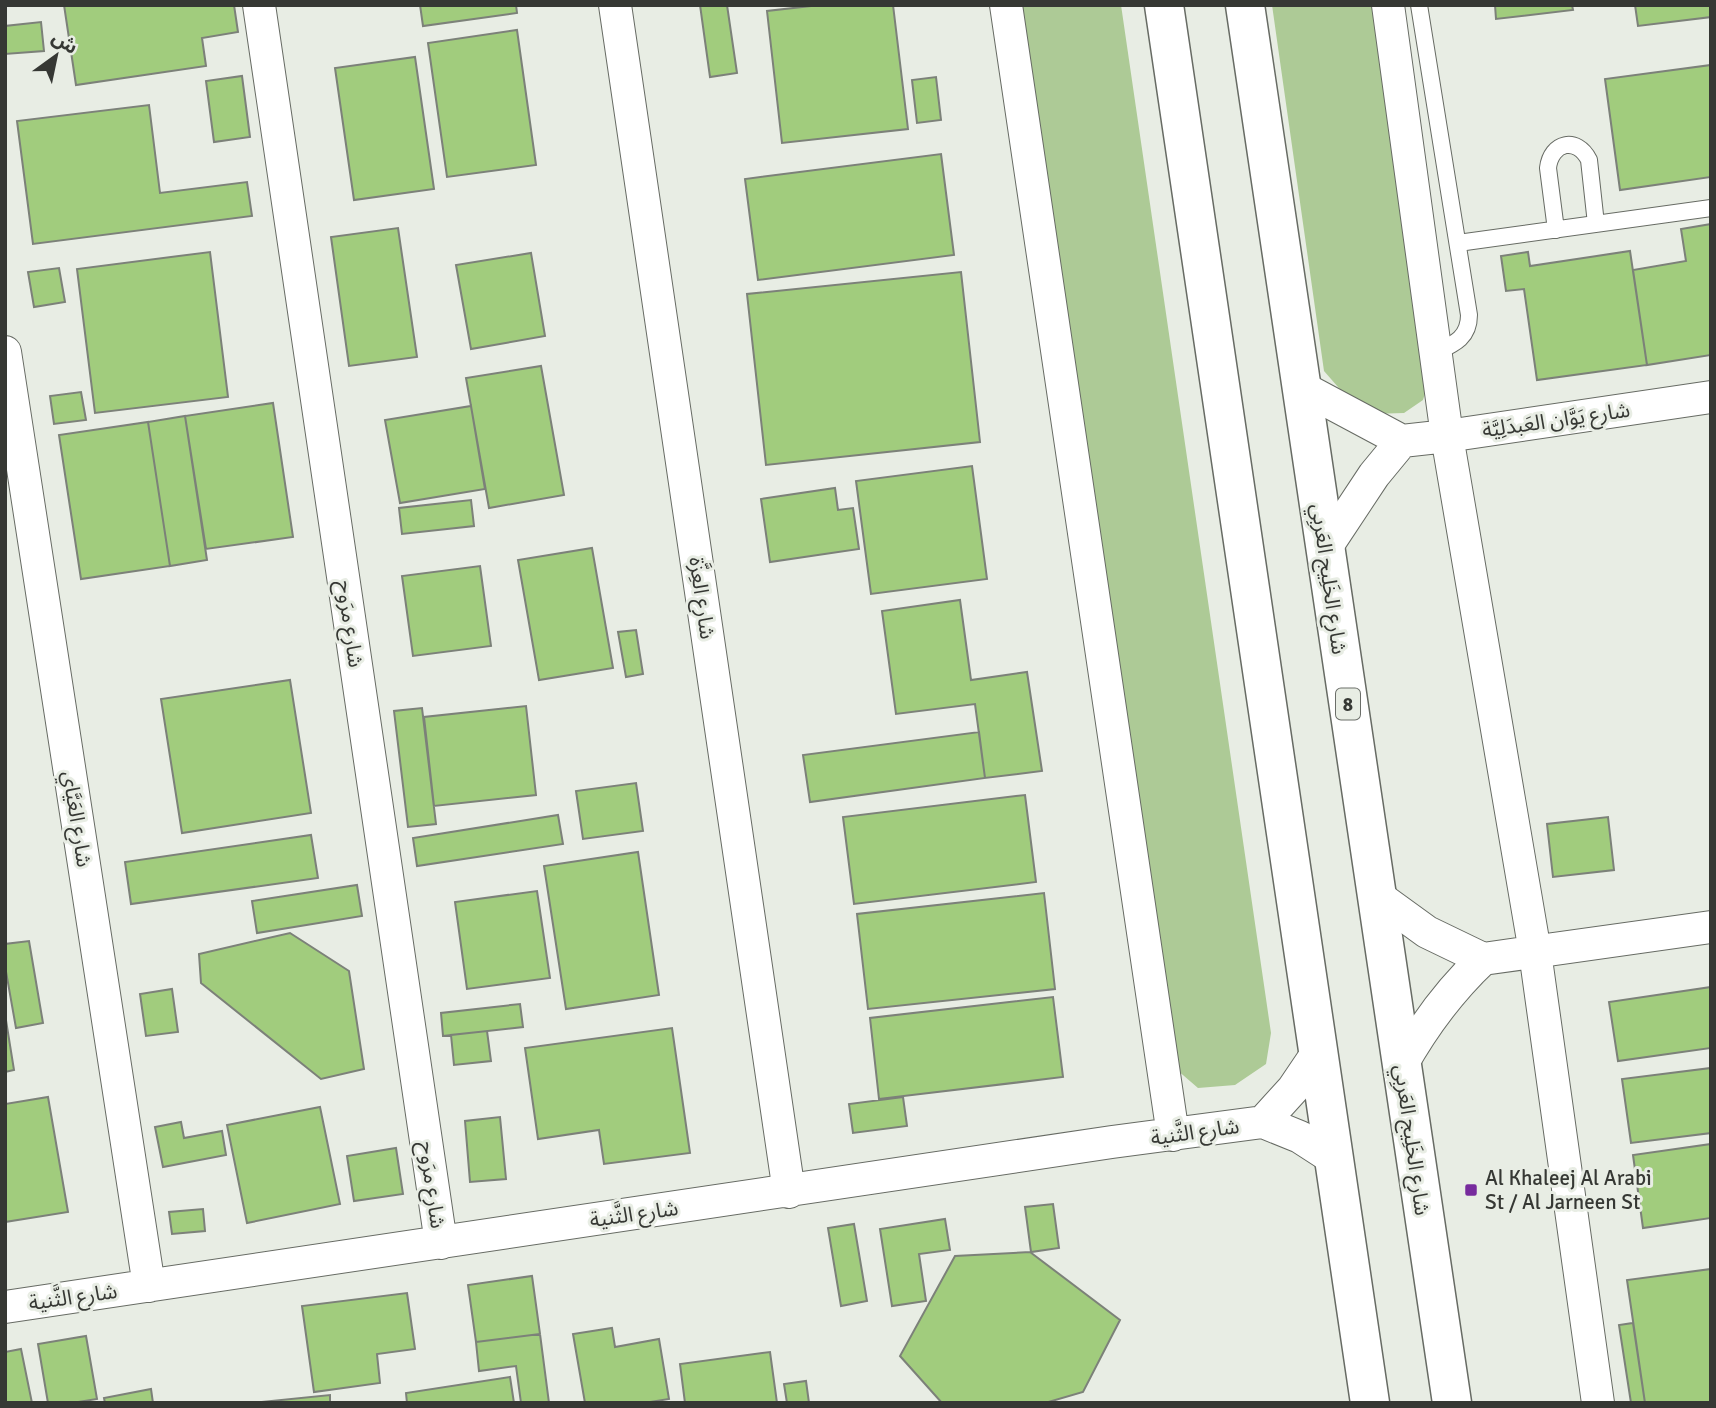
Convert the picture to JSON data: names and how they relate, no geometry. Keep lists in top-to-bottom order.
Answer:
{
  "streets": {
    "highway": ["شارع الخَلِيج العَربِي", "8"],
    "street": [
      "شارع يَوَّان العَبدَلِيَّة",
      "شارع العِزَّة",
      "شارع مرَوح",
      "شارع العَيَّاي",
      "شارع الثَّنية"
    ]
  },
  "crossings": [
    ["شارع العِزَّة", "شارع الثَّنية"],
    ["شارع مرَوح", "شارع الثَّنية"],
    ["شارع العَيَّاي", "شارع الثَّنية"]
  ],
  "places": {
    "transit": ["Al Khaleej Al Arabi St / Al Jarneen St"]
  },
  "north": "top right"
}
